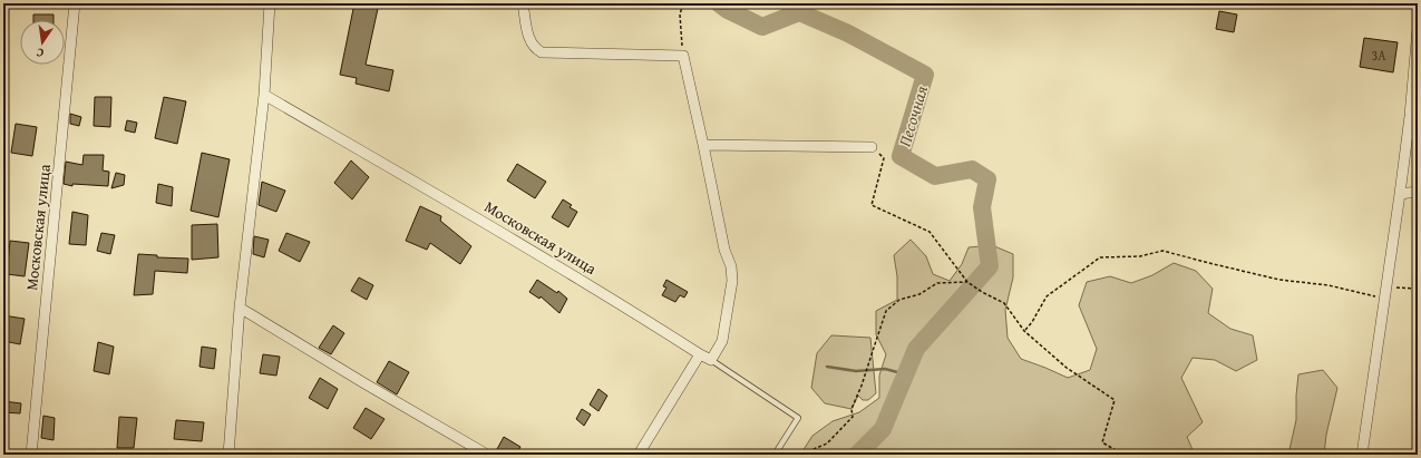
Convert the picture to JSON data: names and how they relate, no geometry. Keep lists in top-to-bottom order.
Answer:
{
  "streets": {
    "street": ["Московская улица"]
  },
  "water": ["Песочная"],
  "house_numbers": ["3А"],
  "north": "bottom"
}
